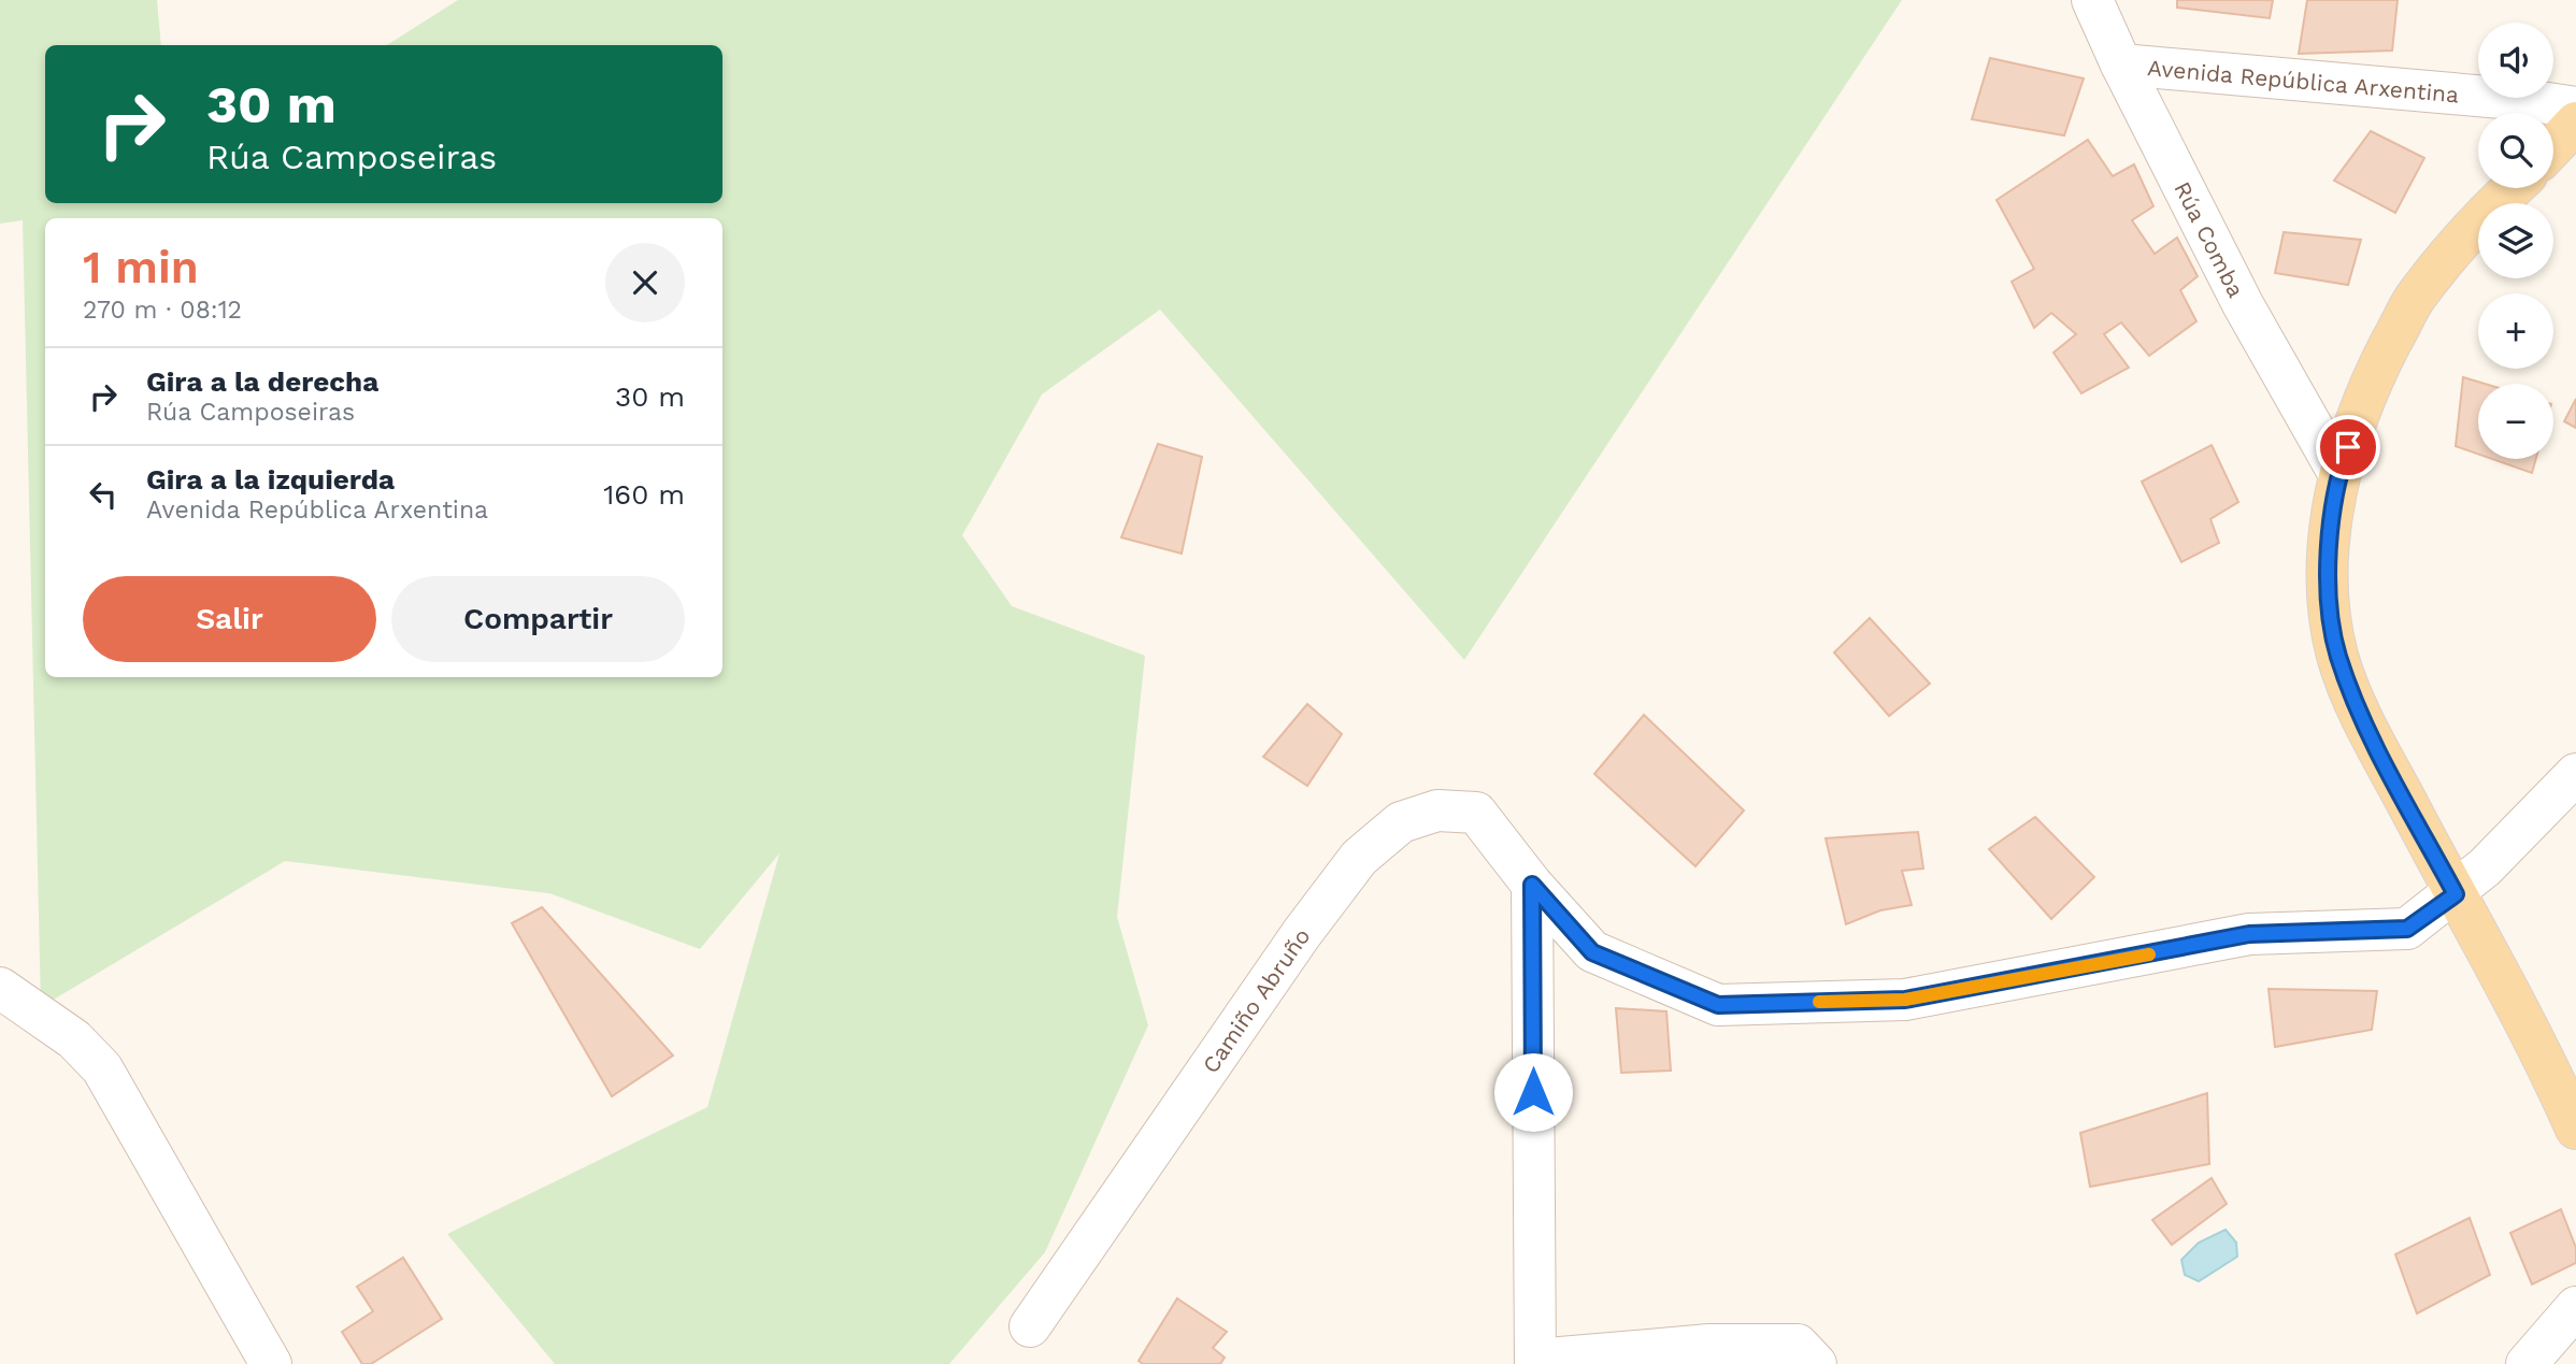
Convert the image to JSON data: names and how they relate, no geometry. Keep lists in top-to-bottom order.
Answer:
{
  "streets": {
    "street": ["Avenida República Arxentina", "Rúa Comba", "Camiño Abruño"]
  },
  "crossings": [
    ["Avenida República Arxentina", "Rúa Comba"]
  ],
  "page": {
    "map_buttons": ["+", "−"],
    "turn": ["30 m", "Rúa Camposeiras"],
    "heading": ["1 min", "270 m · 08:12"],
    "list": [
      {
        "name": "Gira a la derecha",
        "note": "Rúa Camposeiras",
        "value": "30 m"
      },
      {
        "name": "Gira a la izquierda",
        "note": "Avenida República Arxentina",
        "value": "160 m"
      }
    ],
    "buttons": ["Salir", "Compartir"]
  }
}
